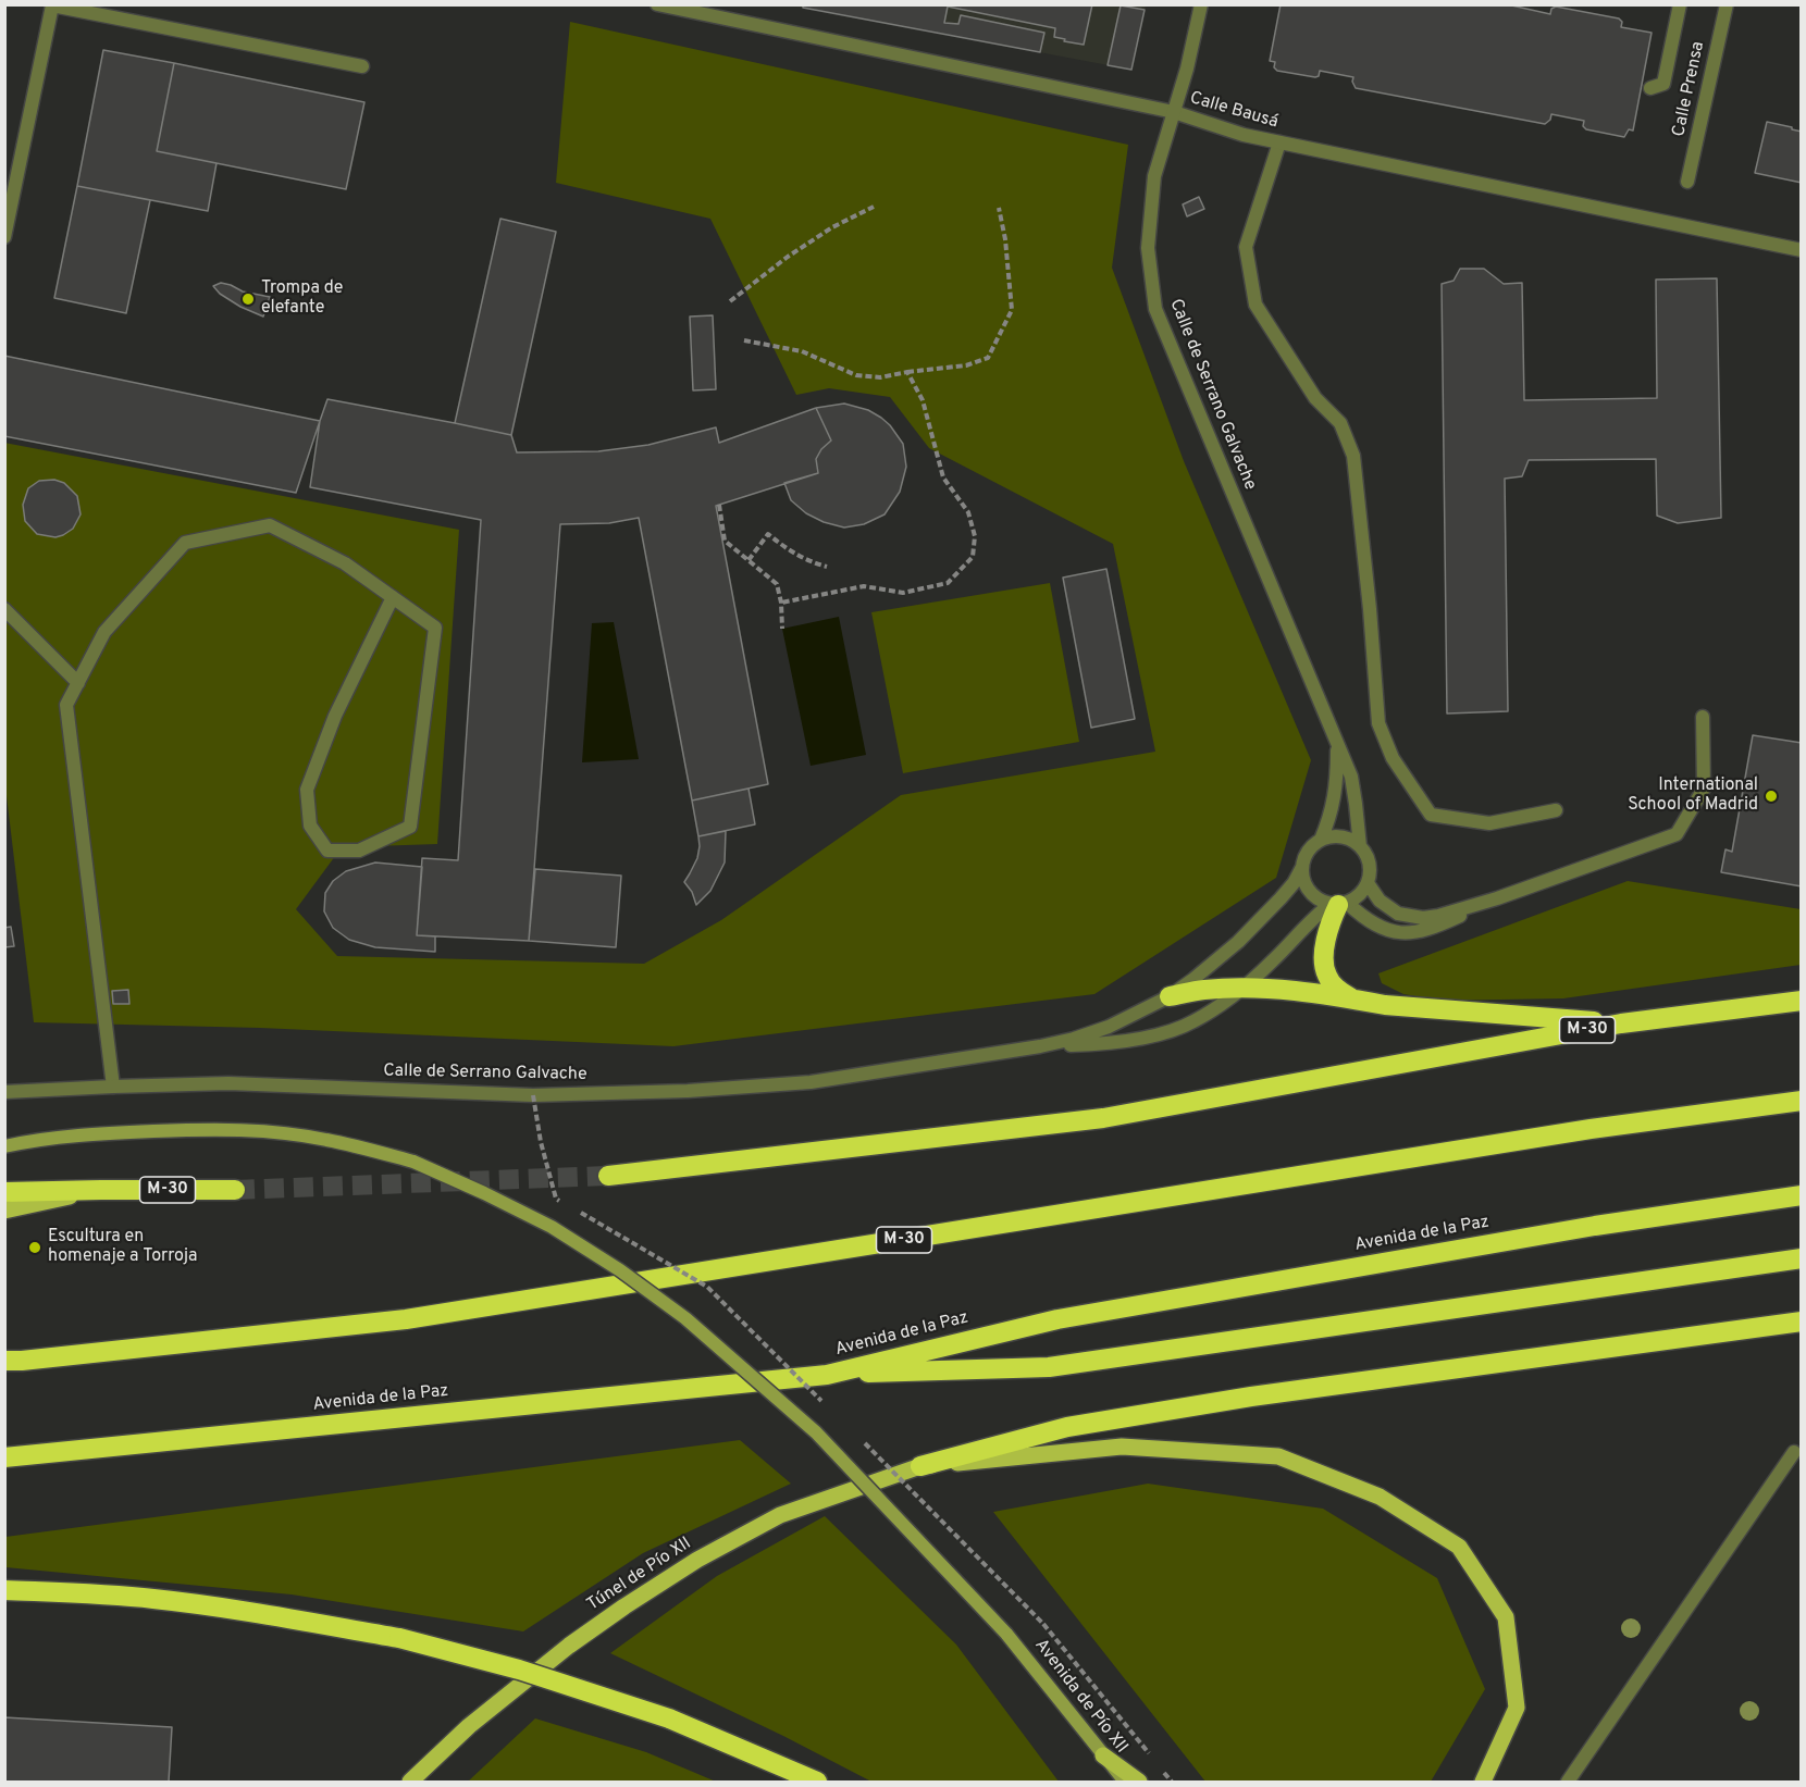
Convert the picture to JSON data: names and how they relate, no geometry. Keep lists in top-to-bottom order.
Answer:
{
  "streets": {
    "highway": ["M-30", "Avenida de la Paz"],
    "main road": ["Túnel de Pío XII", "Avenida de Pío XII"],
    "street": ["Calle Prensa", "Calle Bausá", "Calle de Serrano Galvache"]
  },
  "crossings": [
    ["Calle Bausá", "Calle de Serrano Galvache"]
  ],
  "places": ["Trompa de elefante", "International School of Madrid", "Escultura en homenaje a Torroja"]
}
